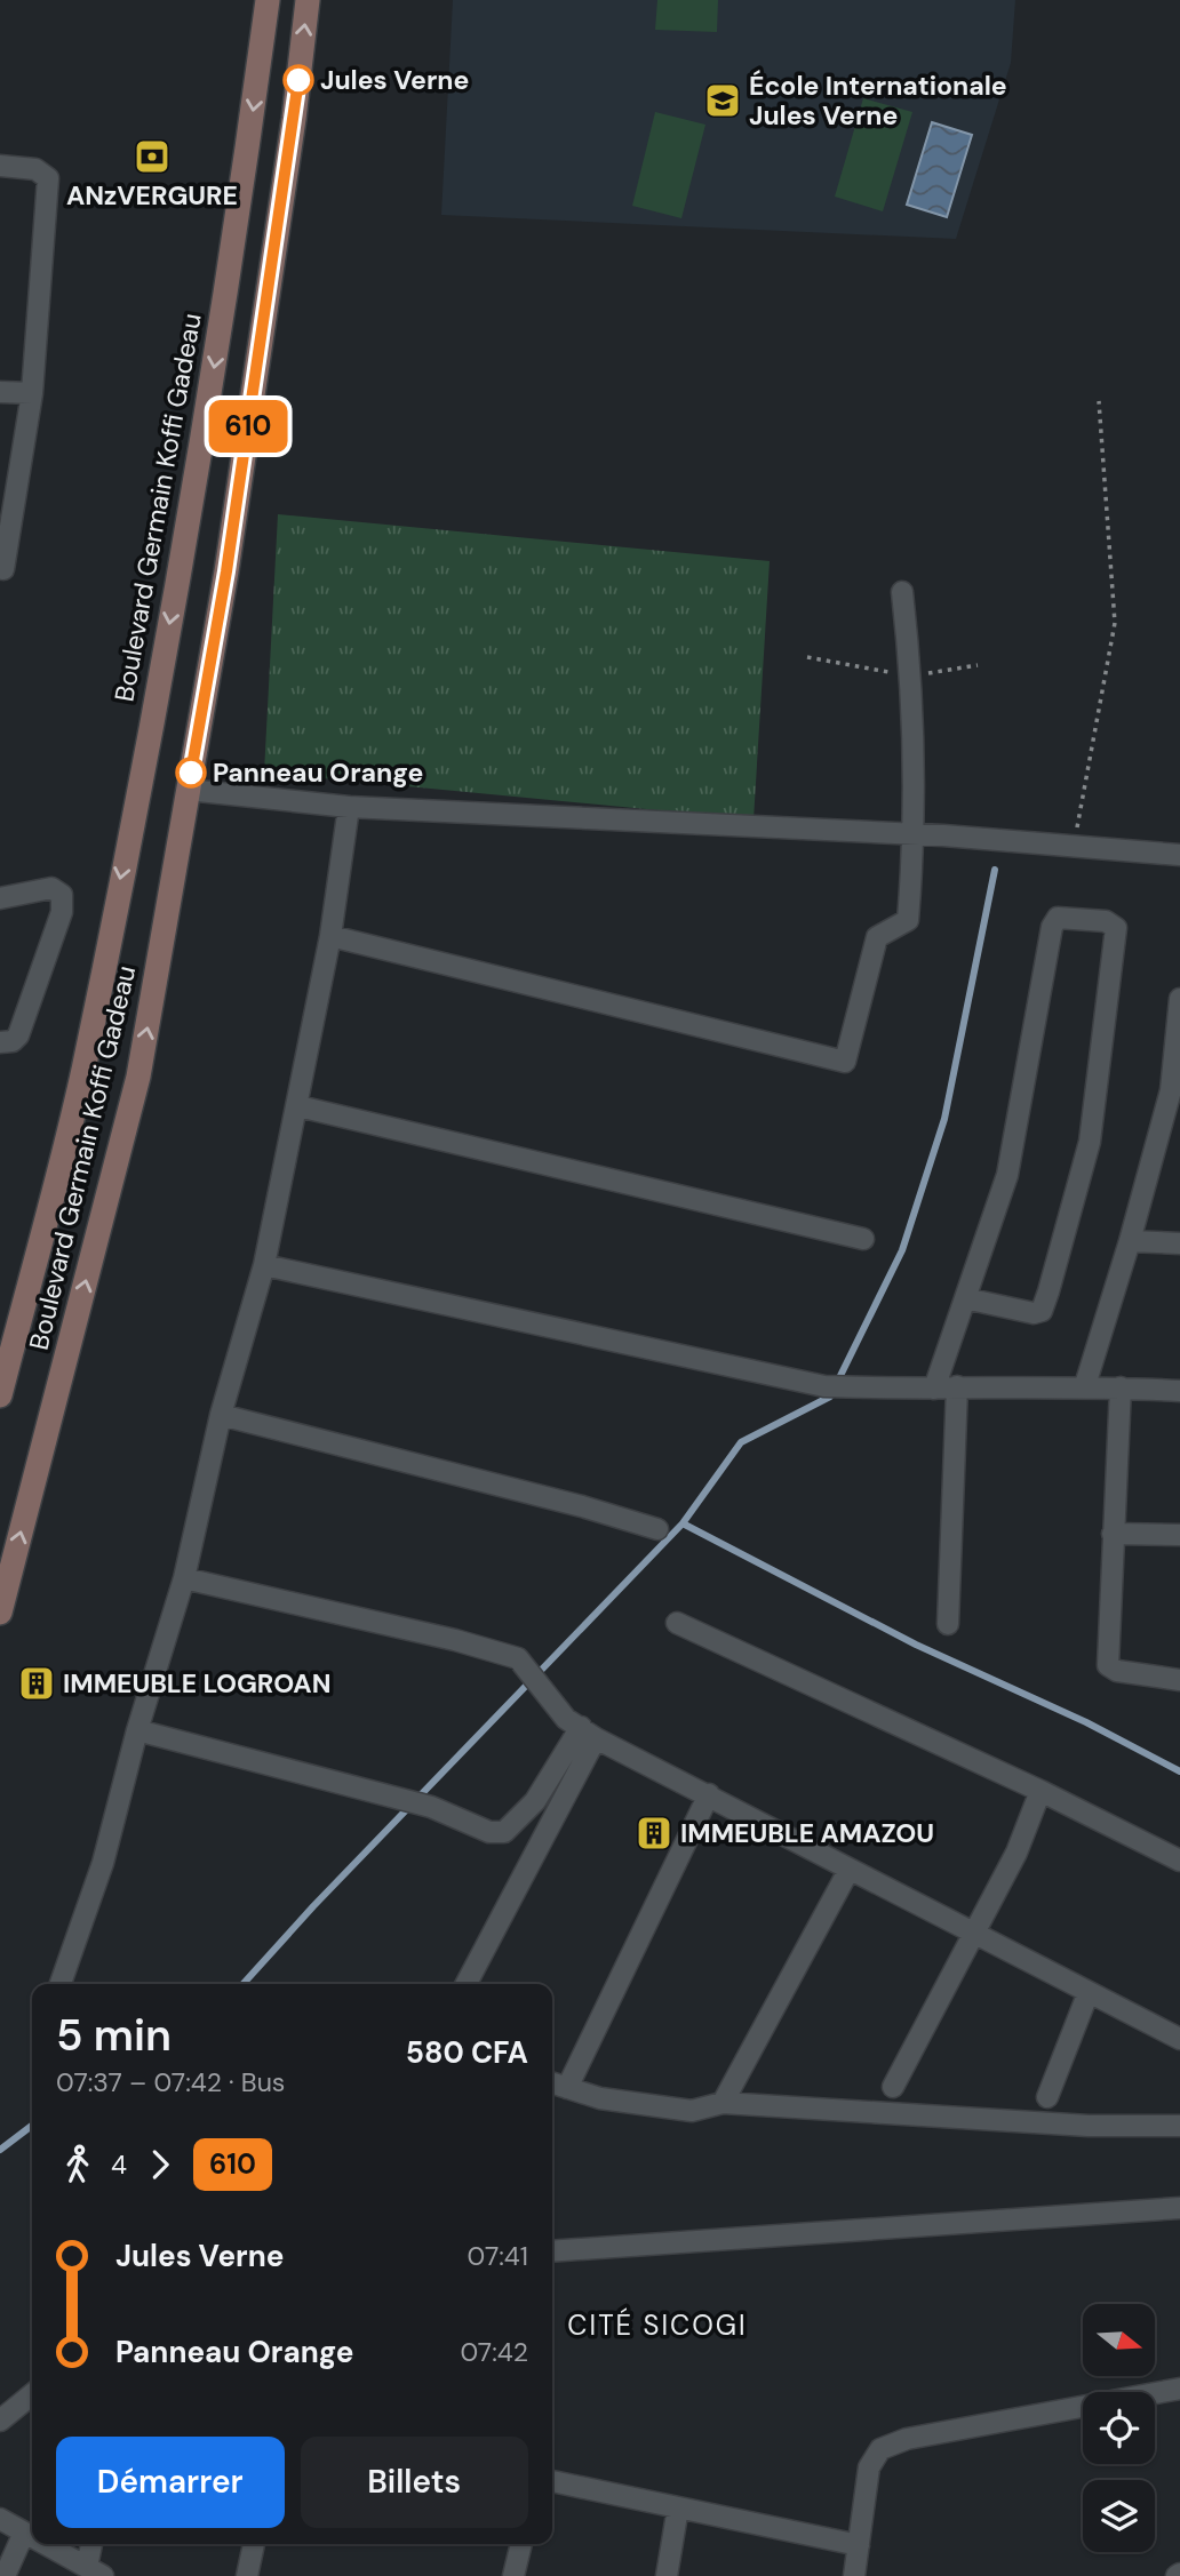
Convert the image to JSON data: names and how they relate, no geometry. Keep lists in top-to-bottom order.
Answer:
{
  "streets": {
    "main road": ["Boulevard Germain Koffi Gadeau"]
  },
  "districts": ["CITÉ SICOGI"],
  "places": {
    "other": ["Jules Verne", "Panneau Orange"],
    "school or university": ["École Internationale Jules Verne"],
    "bank": ["ANzVERGURE"],
    "building": ["IMMEUBLE LOGROAN", "IMMEUBLE AMAZOU"]
  },
  "lines": ["bus line 610"],
  "north": "right",
  "page": {
    "on_map": "610",
    "heading": ["5 min", "07:37 – 07:42 · Bus", "580 CFA"],
    "legs": ["4", "610"],
    "list": [
      {
        "name": "Jules Verne",
        "value": "07:41"
      },
      {
        "name": "Panneau Orange",
        "value": "07:42"
      }
    ],
    "buttons": ["Démarrer", "Billets"]
  }
}
